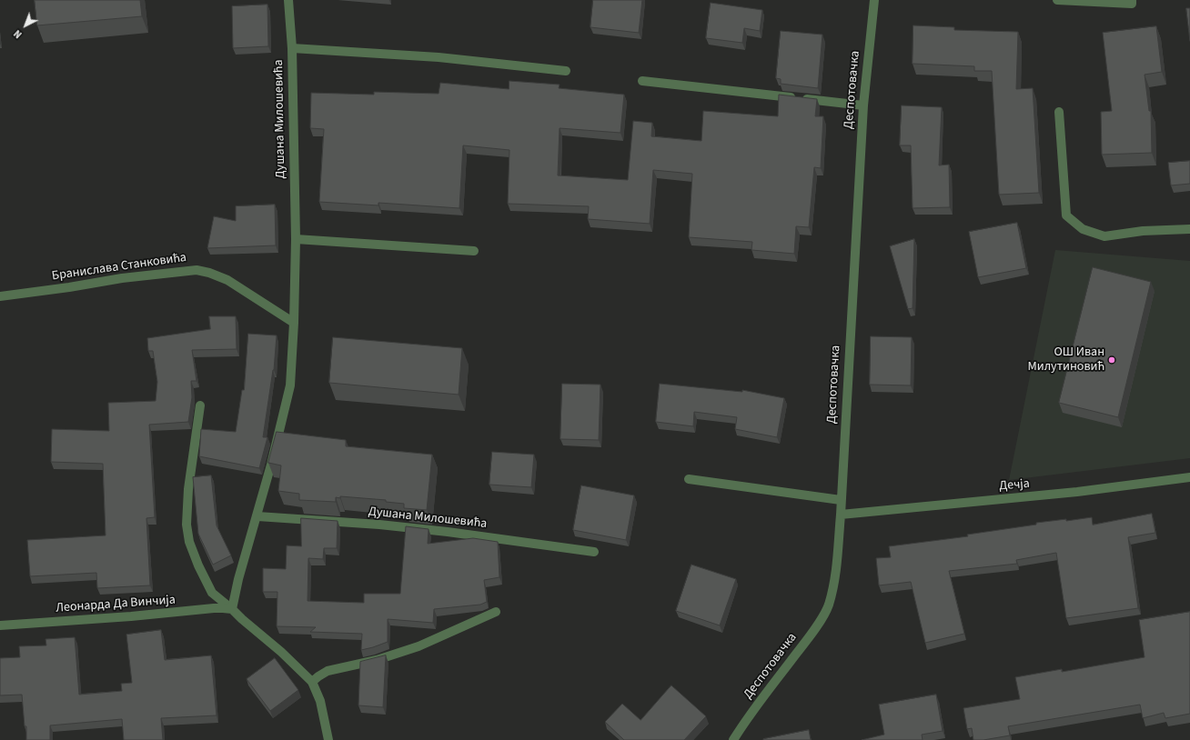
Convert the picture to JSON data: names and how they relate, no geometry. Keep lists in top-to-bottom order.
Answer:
{
  "streets": {
    "street": [
      "Деспотовачка",
      "Душана Милошевића",
      "Бранислава Станковића",
      "Дечја",
      "Леонарда Да Винчија"
    ]
  },
  "crossings": [
    ["Деспотовачка", "Дечја"],
    ["Душана Милошевића", "Бранислава Станковића"],
    ["Душана Милошевића", "Леонарда Да Винчија"]
  ],
  "places": ["ОШ Иван Милутиновић"],
  "north": "bottom left"
}
